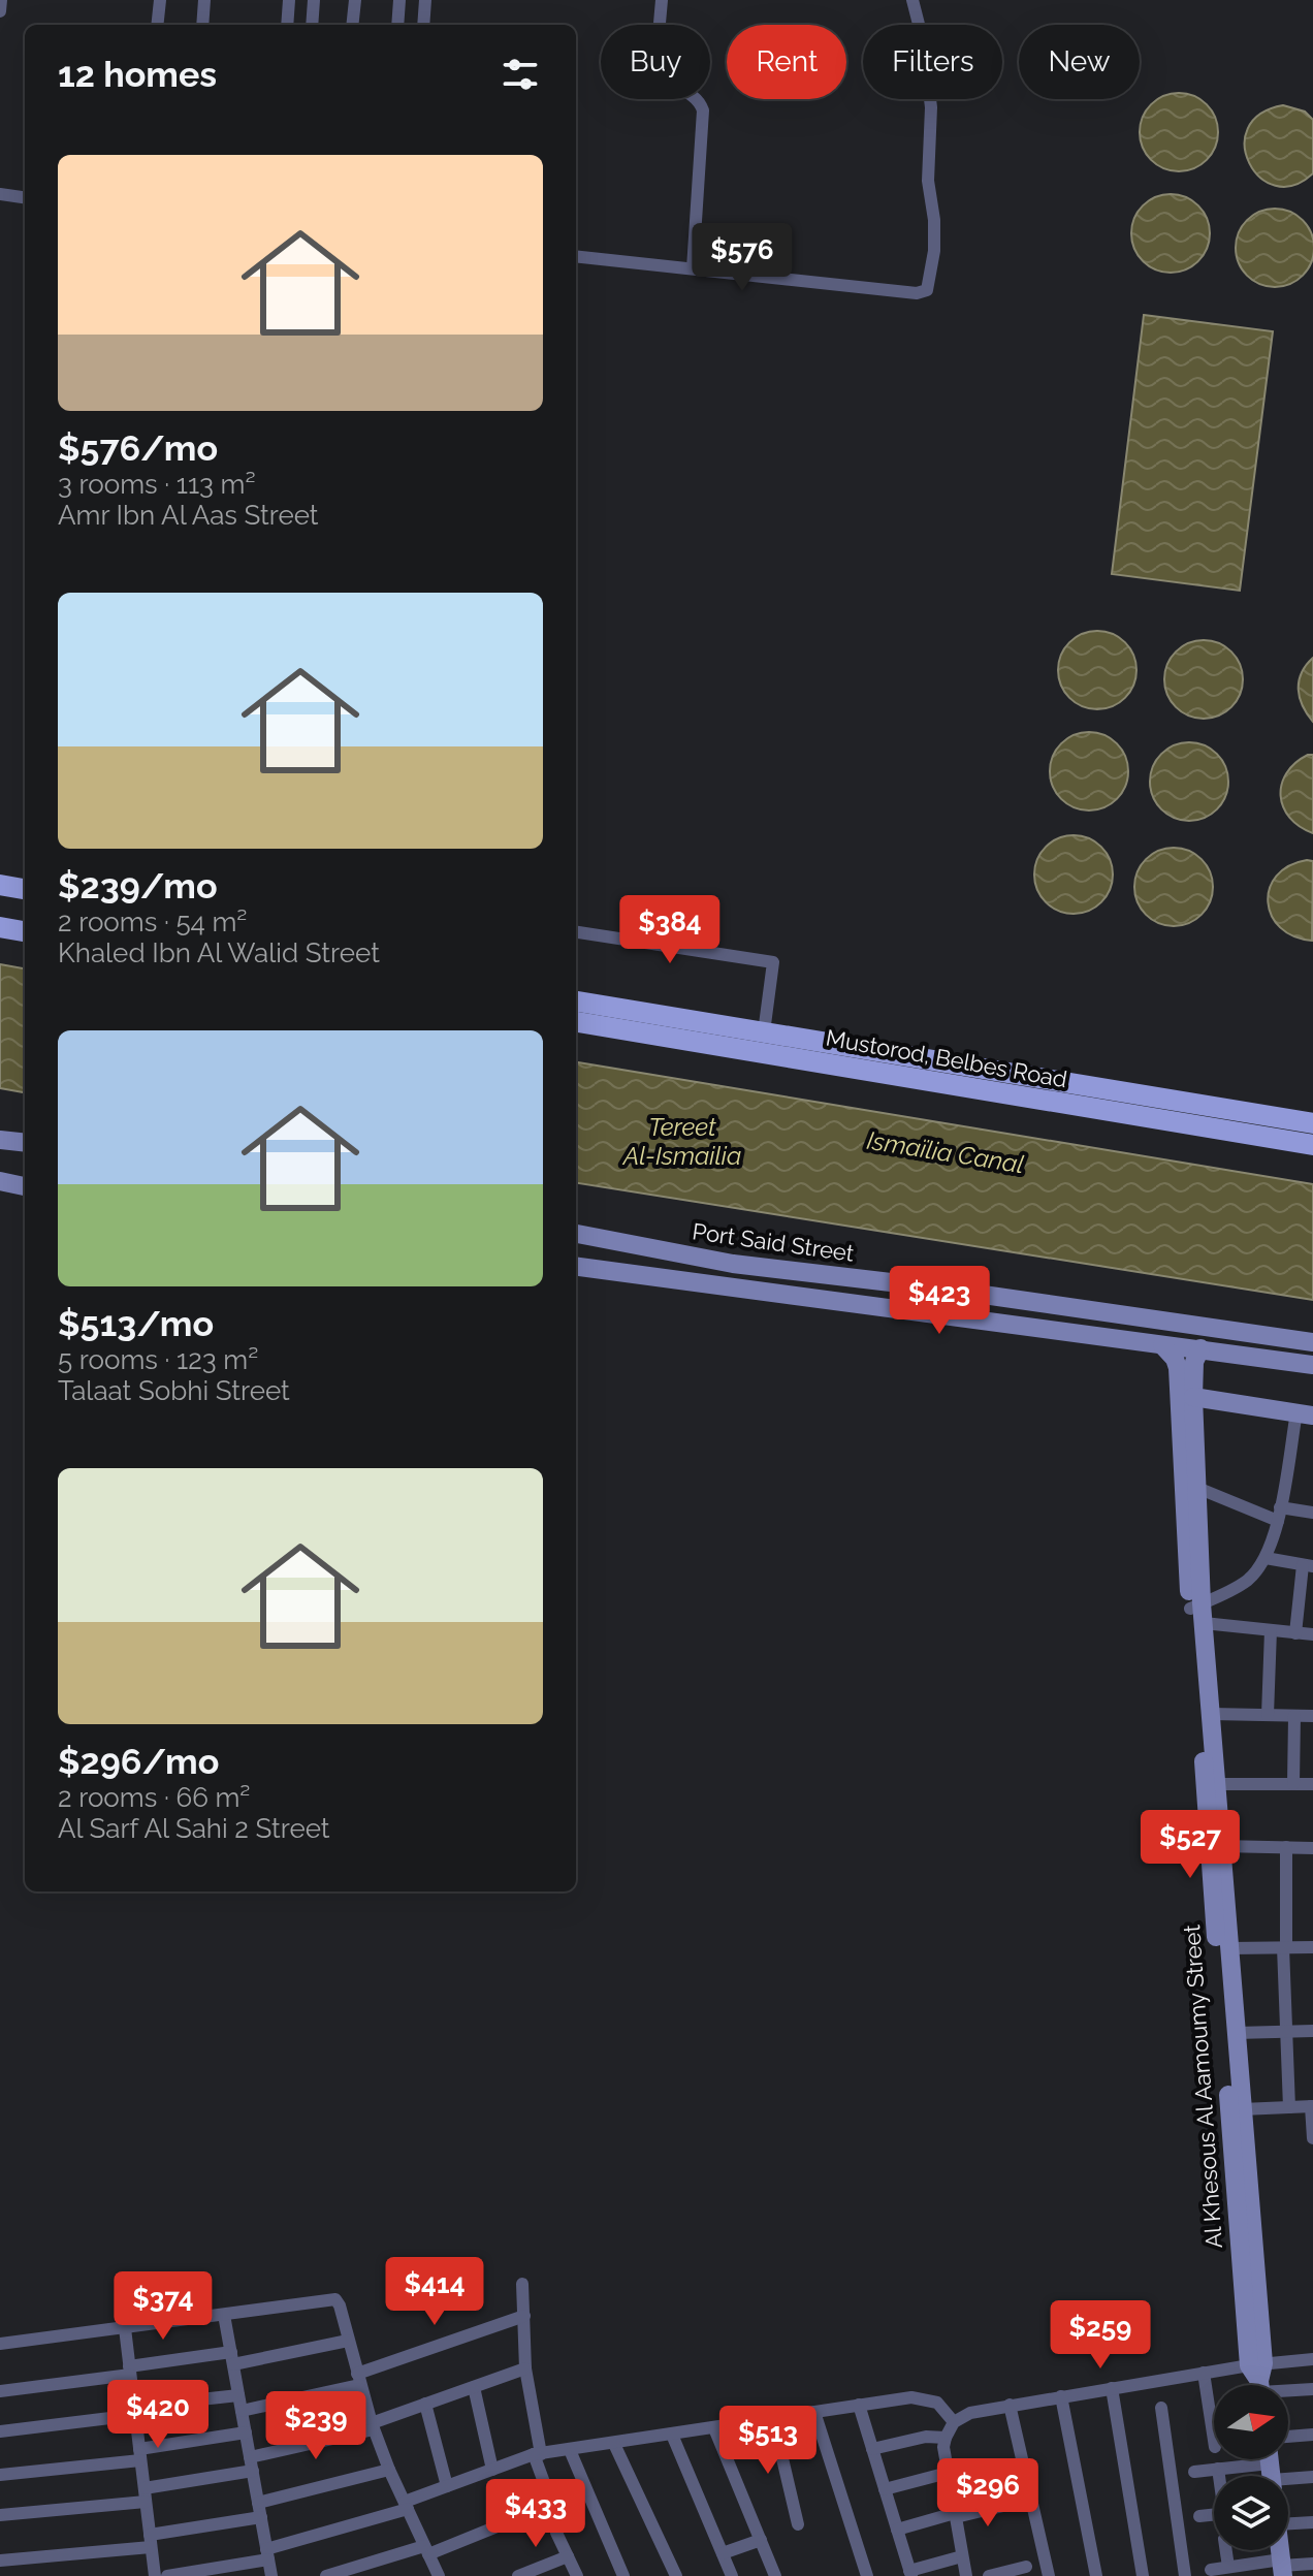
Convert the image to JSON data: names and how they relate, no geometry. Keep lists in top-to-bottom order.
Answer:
{
  "streets": {
    "main road": ["Mustorod, Belbes Road"],
    "street": ["Port Said Street", "Al Khesous Al Aamoumy Street"]
  },
  "water": ["Tereet Al-Ismailia", "Ismaïlia Canal"],
  "north": "right",
  "page": {
    "chip": [
      "Buy",
      "Rent",
      "Filters",
      "New"
    ],
    "heading": "12 homes",
    "list": [
      {
        "name": "$576/mo",
        "note": "3 rooms · 113 m² · Amr Ibn Al Aas Street"
      },
      {
        "name": "$239/mo",
        "note": "2 rooms · 54 m² · Khaled Ibn Al Walid Street"
      },
      {
        "name": "$513/mo",
        "note": "5 rooms · 123 m² · Talaat Sobhi Street"
      },
      {
        "name": "$296/mo",
        "note": "2 rooms · 66 m² · Al Sarf Al Sahi 2 Street"
      }
    ],
    "price": [
      "$576",
      "$384",
      "$423",
      "$527",
      "$414",
      "$374",
      "$259",
      "$420",
      "$239",
      "$513",
      "$296",
      "$433"
    ]
  }
}
